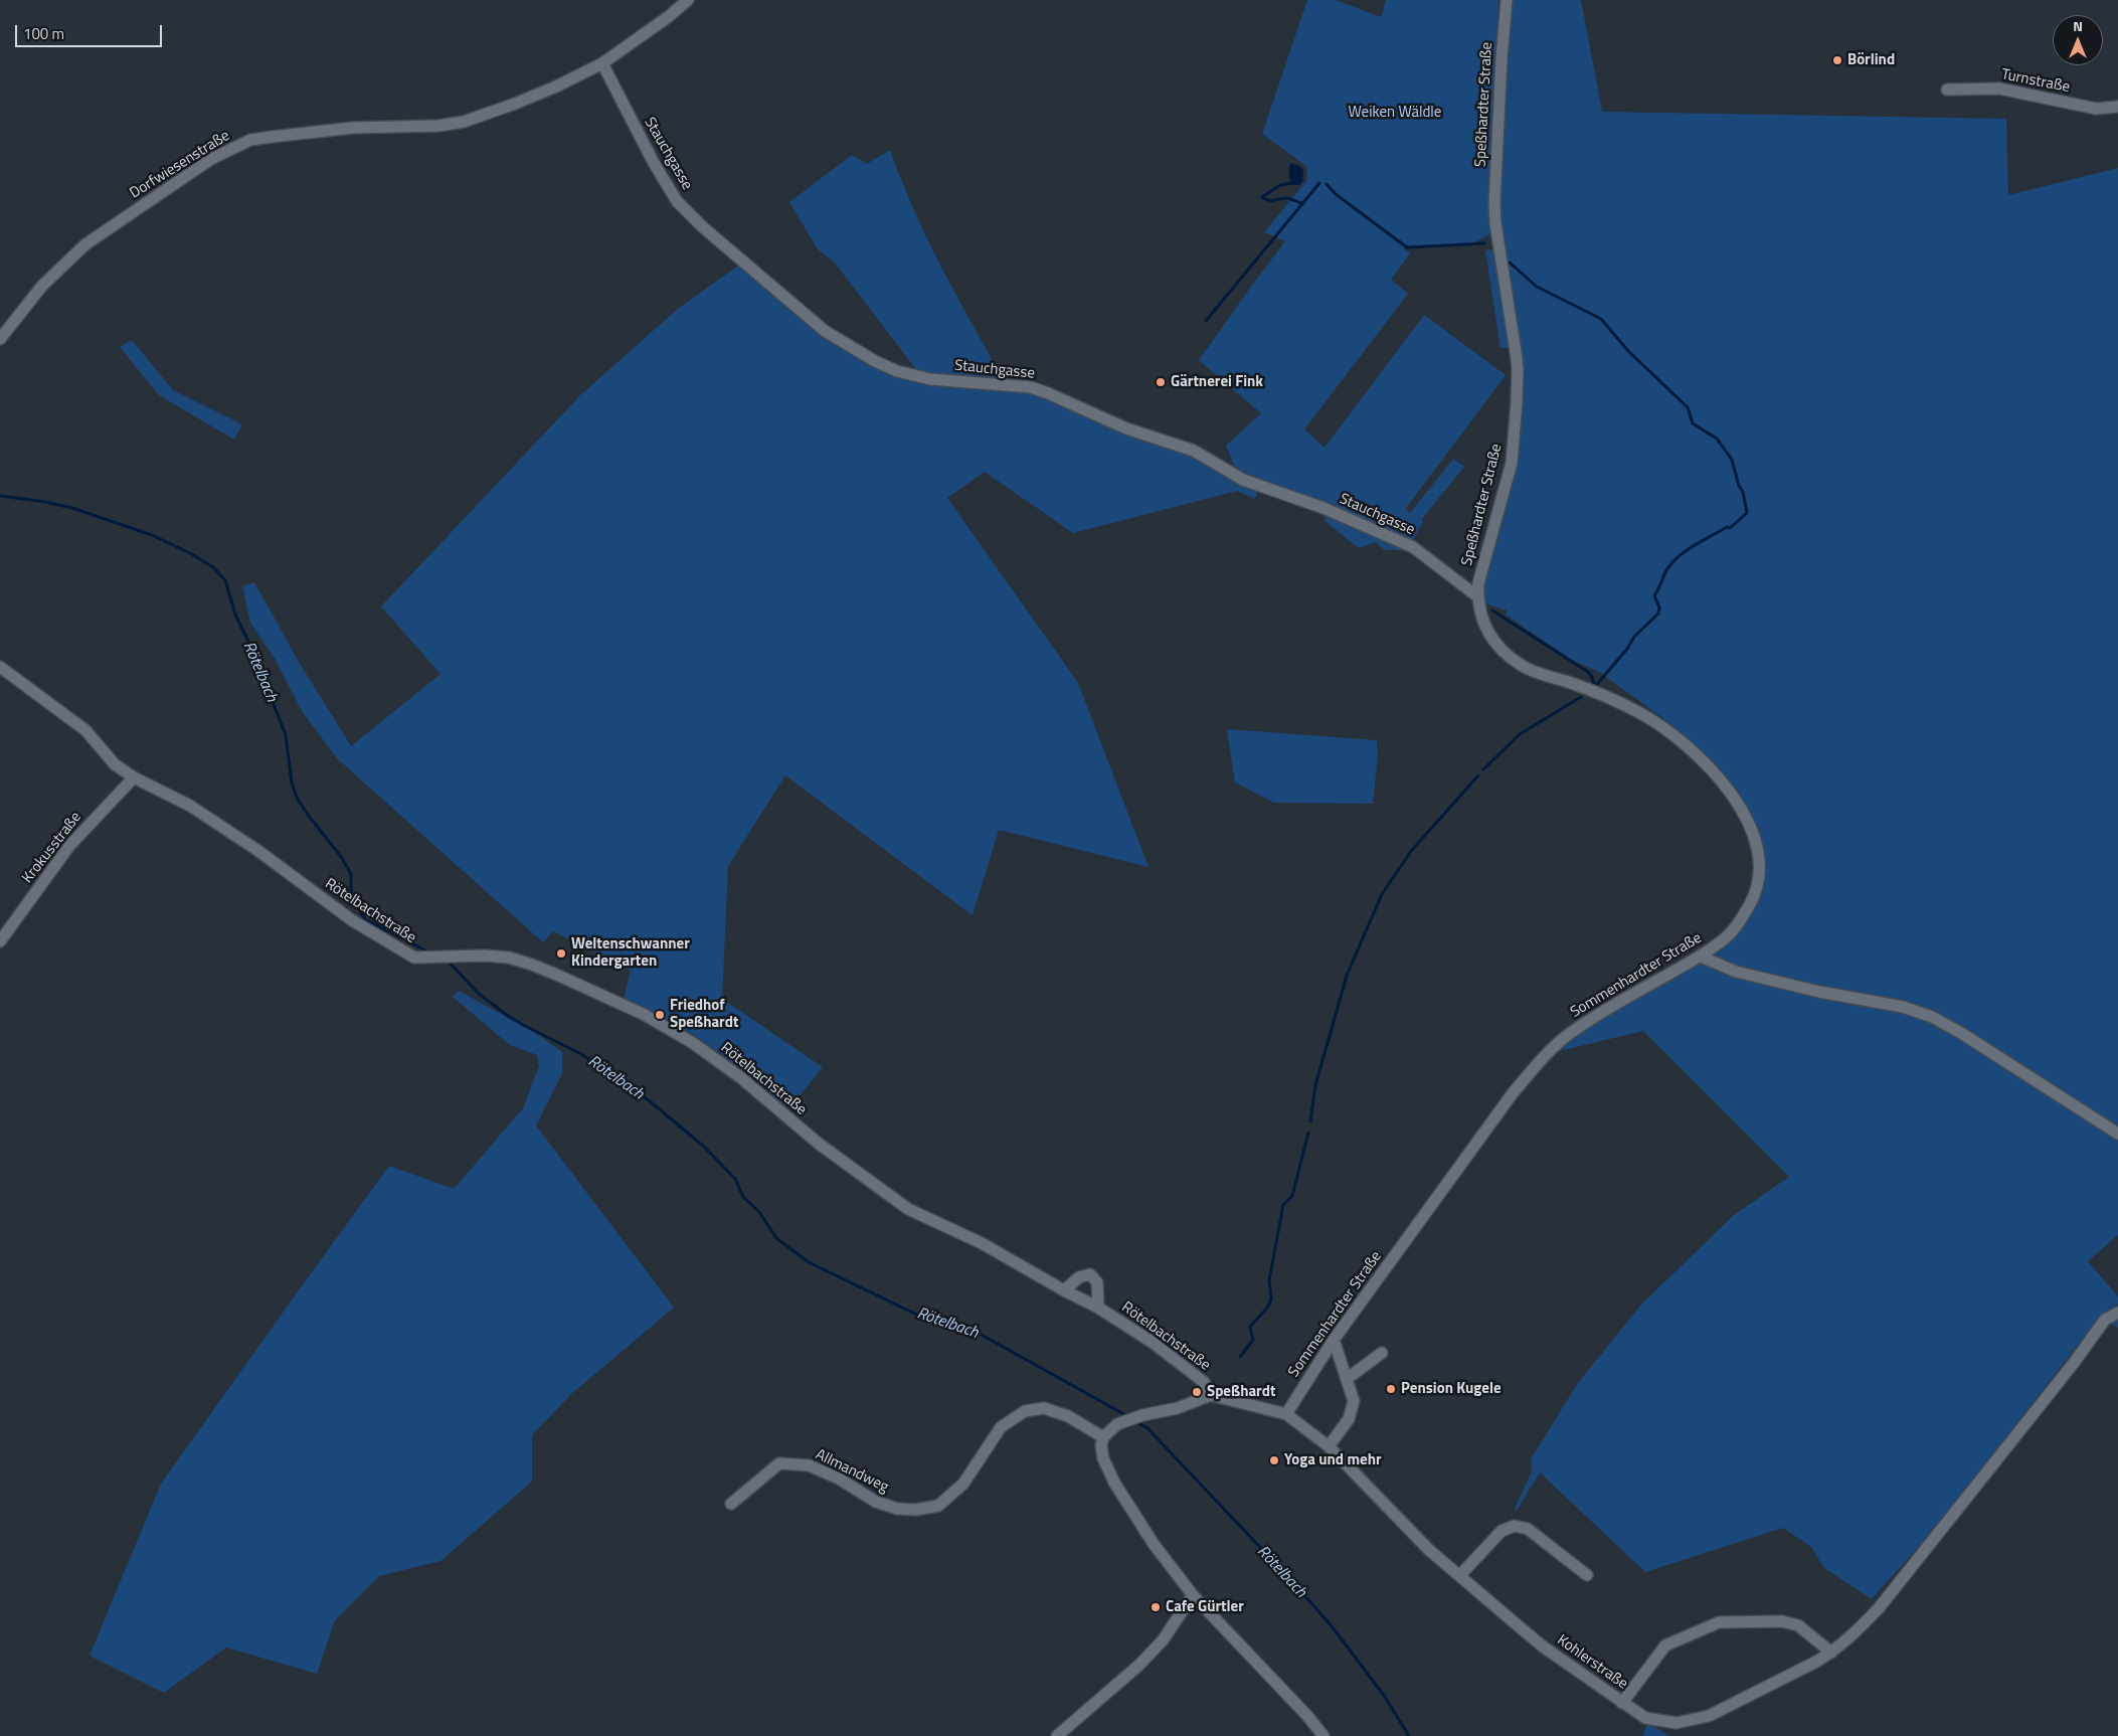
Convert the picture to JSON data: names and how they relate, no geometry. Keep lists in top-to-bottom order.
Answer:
{
  "streets": {
    "street": [
      "Turnstraße",
      "Speßhardter Straße",
      "Stauchgasse",
      "Dorfwiesenstraße",
      "Krokusstraße",
      "Rötelbachstraße",
      "Sommenhardter Straße",
      "Allmandweg",
      "Kohlerstraße"
    ]
  },
  "crossings": [
    ["Speßhardter Straße", "Stauchgasse"],
    ["Speßhardter Straße", "Sommenhardter Straße"],
    ["Stauchgasse", "Dorfwiesenstraße"],
    ["Krokusstraße", "Rötelbachstraße"],
    ["Sommenhardter Straße", "Kohlerstraße"]
  ],
  "water": ["Rötelbach"],
  "parks": ["Weiken Wäldle"],
  "places": [
    "Börlind",
    "Gärtnerei Fink",
    "Weltenschwanner Kindergarten",
    "Friedhof Speßhardt",
    "Pension Kugele",
    "Speßhardt",
    "Yoga und mehr",
    "Cafe Gürtler"
  ],
  "scale_bar": "100 m",
  "north": "top"
}
